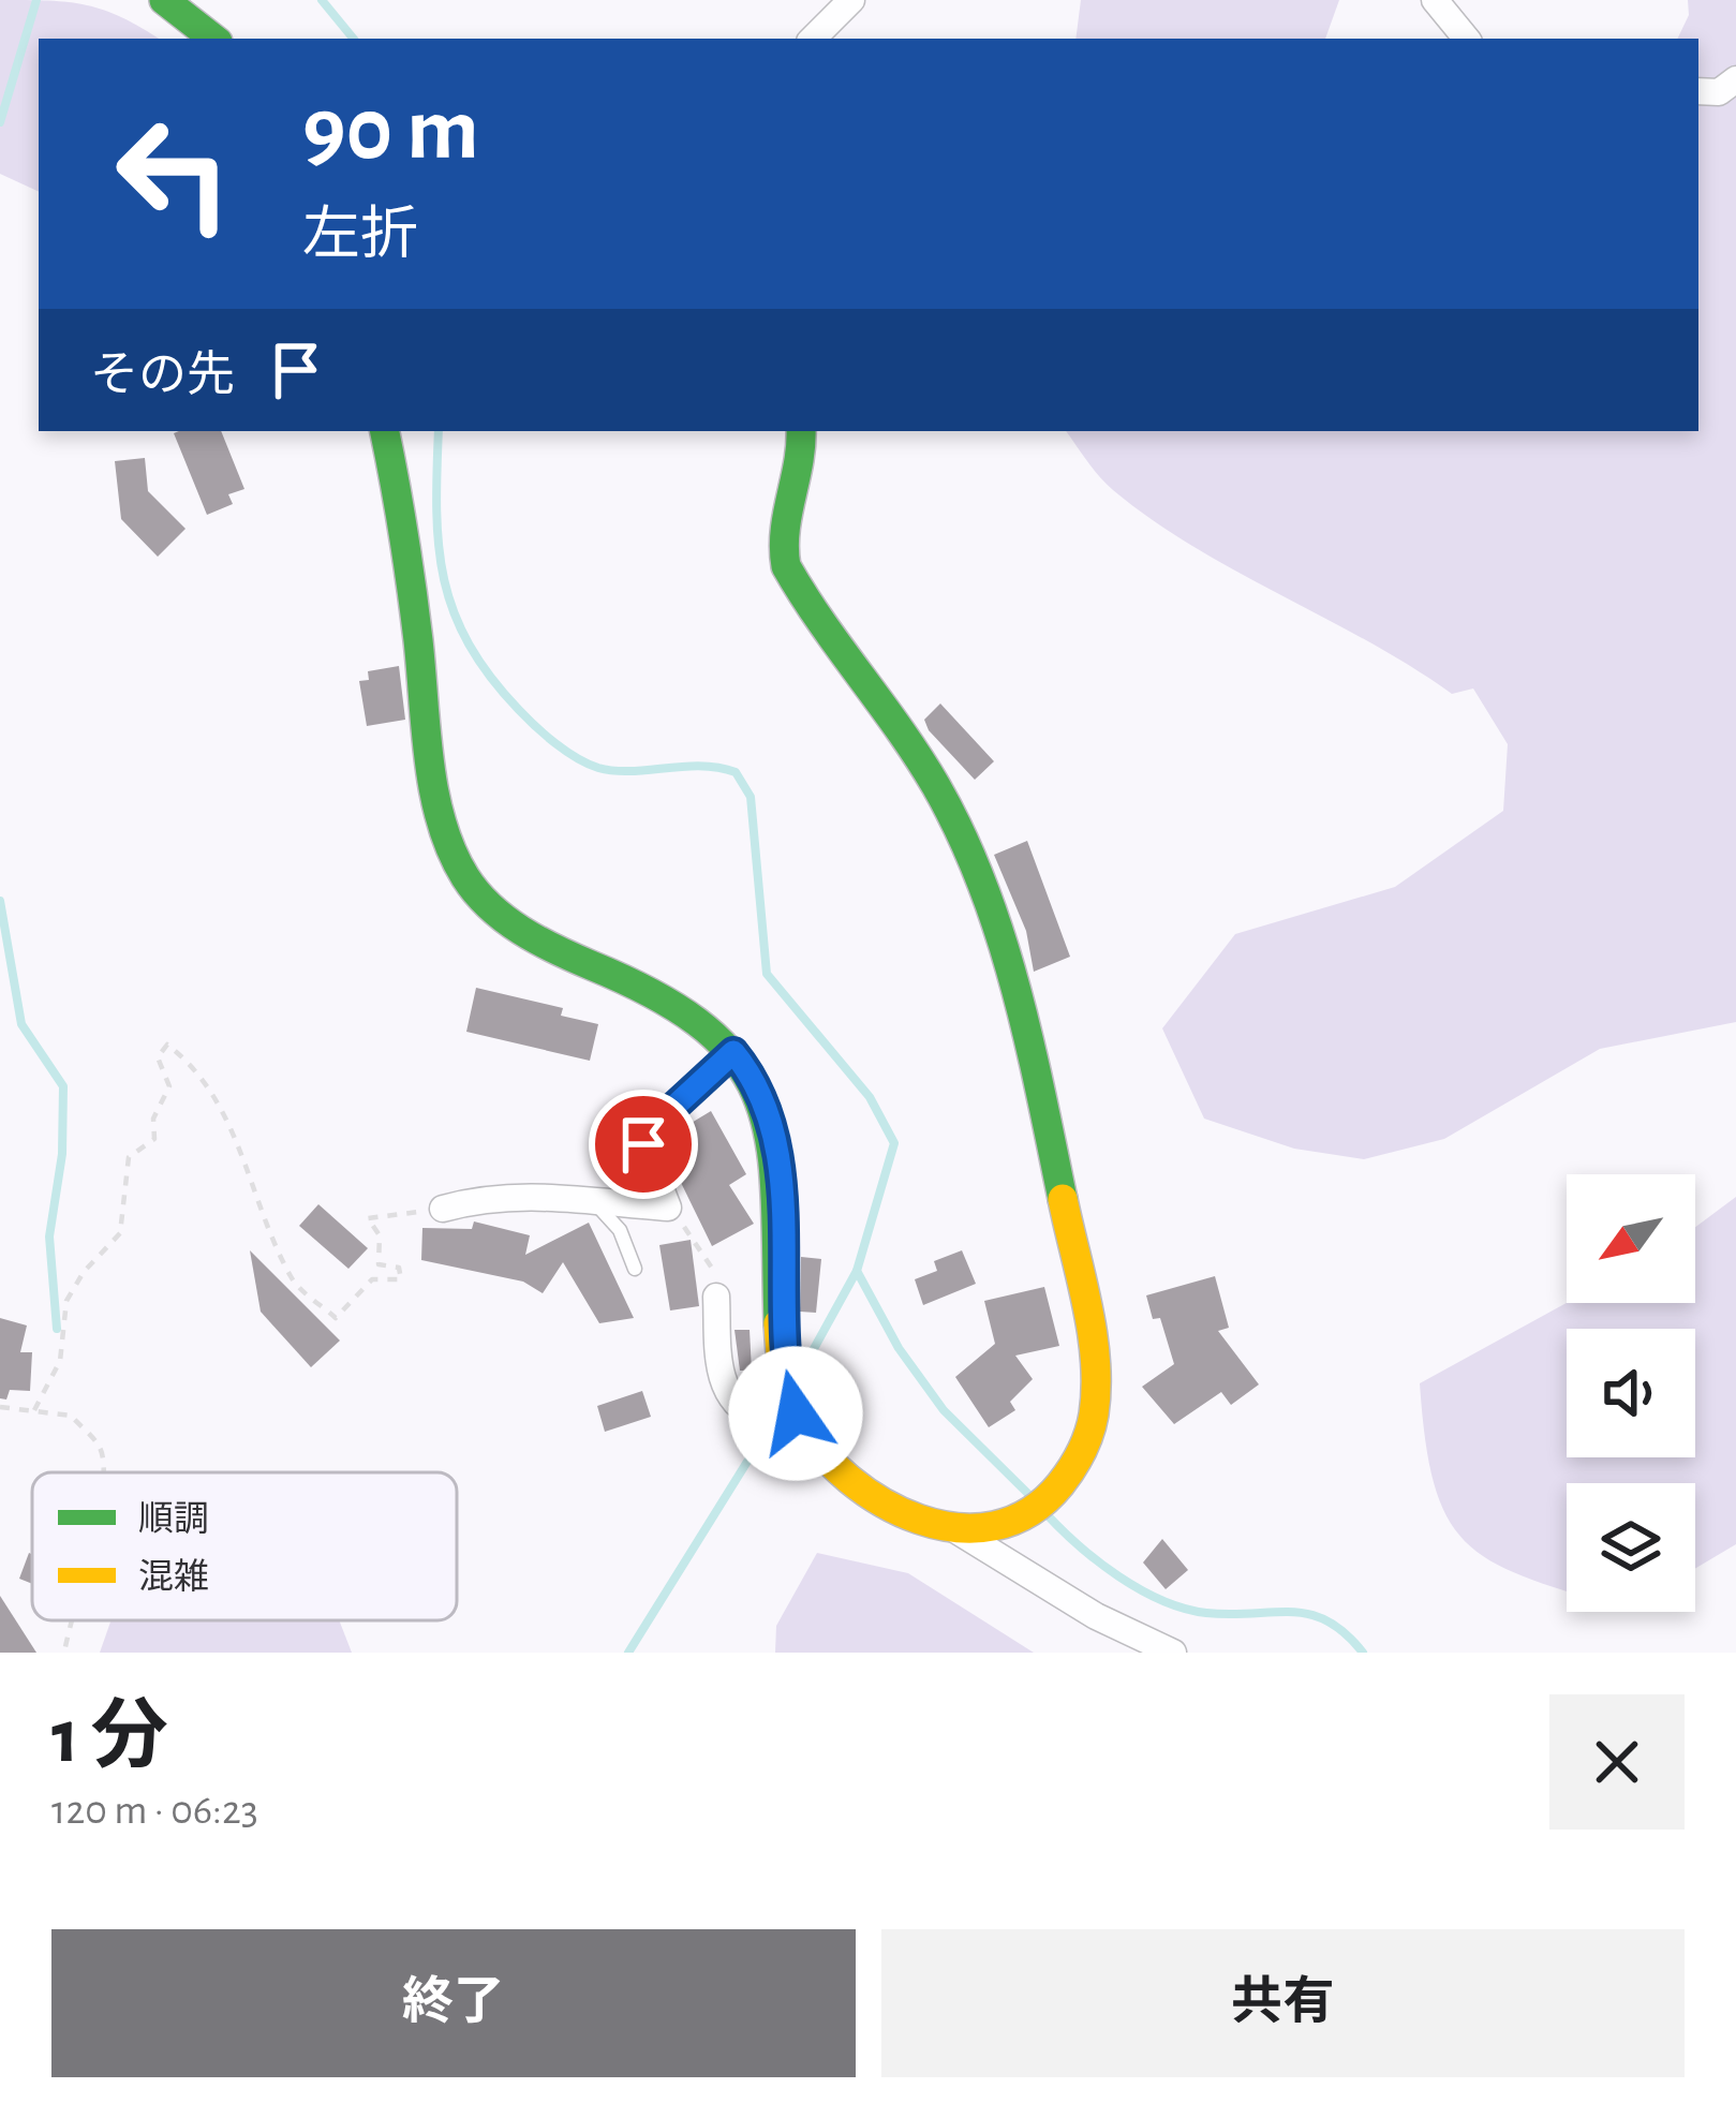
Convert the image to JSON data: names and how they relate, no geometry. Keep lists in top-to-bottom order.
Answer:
{
  "legend": ["順調", "混雑"],
  "north": "bottom left",
  "page": {
    "turn": ["90 m", "左折"],
    "then": "その先",
    "heading": ["1 分", "120 m · 06:23"],
    "buttons": ["終了", "共有"]
  }
}
